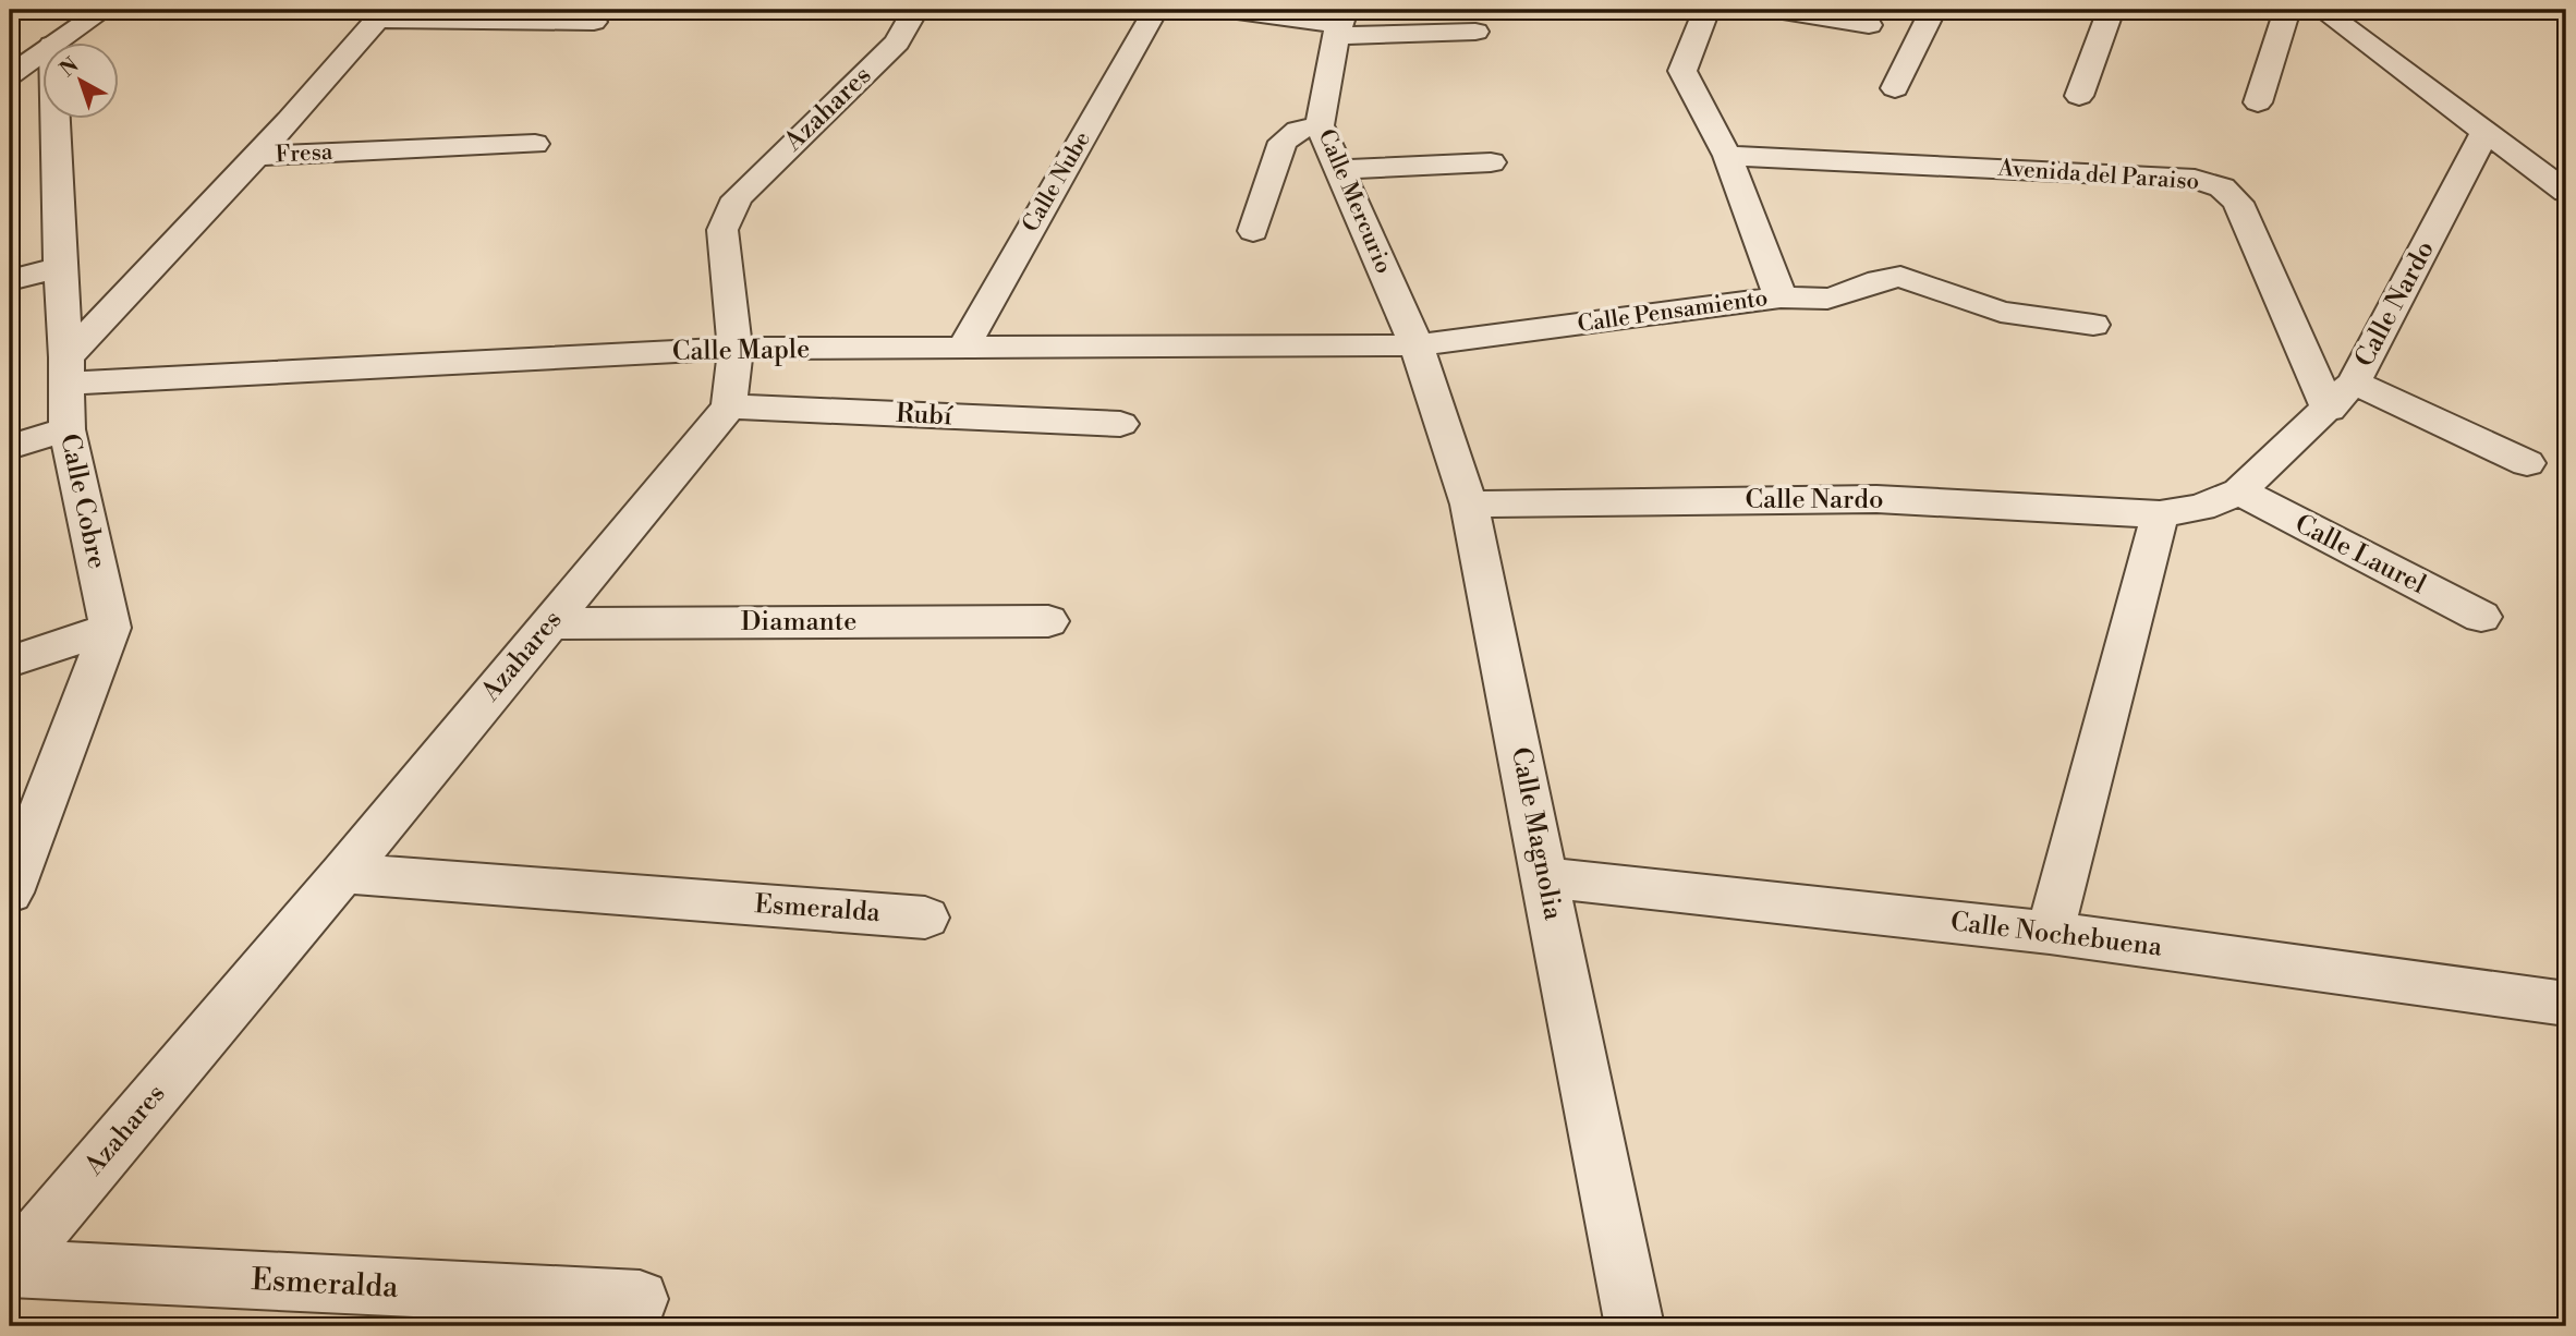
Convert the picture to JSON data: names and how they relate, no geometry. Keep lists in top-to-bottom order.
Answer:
{
  "streets": {
    "street": [
      "Azahares",
      "Fresa",
      "Avenida del Paraiso",
      "Calle Nube",
      "Calle Mercurio",
      "Calle Nardo",
      "Calle Pensamiento",
      "Calle Maple",
      "Rubí",
      "Calle Cobre",
      "Calle Laurel",
      "Diamante",
      "Calle Magnolia",
      "Esmeralda",
      "Calle Nochebuena"
    ]
  },
  "crossings": [
    ["Azahares", "Calle Maple"],
    ["Azahares", "Rubí"],
    ["Azahares", "Diamante"],
    ["Azahares", "Esmeralda"],
    ["Fresa", "Calle Maple"],
    ["Fresa", "Calle Cobre"],
    ["Avenida del Paraiso", "Calle Nardo"],
    ["Avenida del Paraiso", "Calle Pensamiento"],
    ["Calle Nube", "Calle Maple"],
    ["Calle Mercurio", "Calle Pensamiento"],
    ["Calle Mercurio", "Calle Maple"],
    ["Calle Mercurio", "Calle Magnolia"],
    ["Calle Nardo", "Calle Laurel"],
    ["Calle Nardo", "Calle Magnolia"],
    ["Calle Pensamiento", "Calle Maple"],
    ["Calle Pensamiento", "Calle Magnolia"],
    ["Calle Maple", "Calle Cobre"],
    ["Calle Maple", "Calle Magnolia"],
    ["Calle Magnolia", "Calle Nochebuena"]
  ],
  "north": "top left"
}
